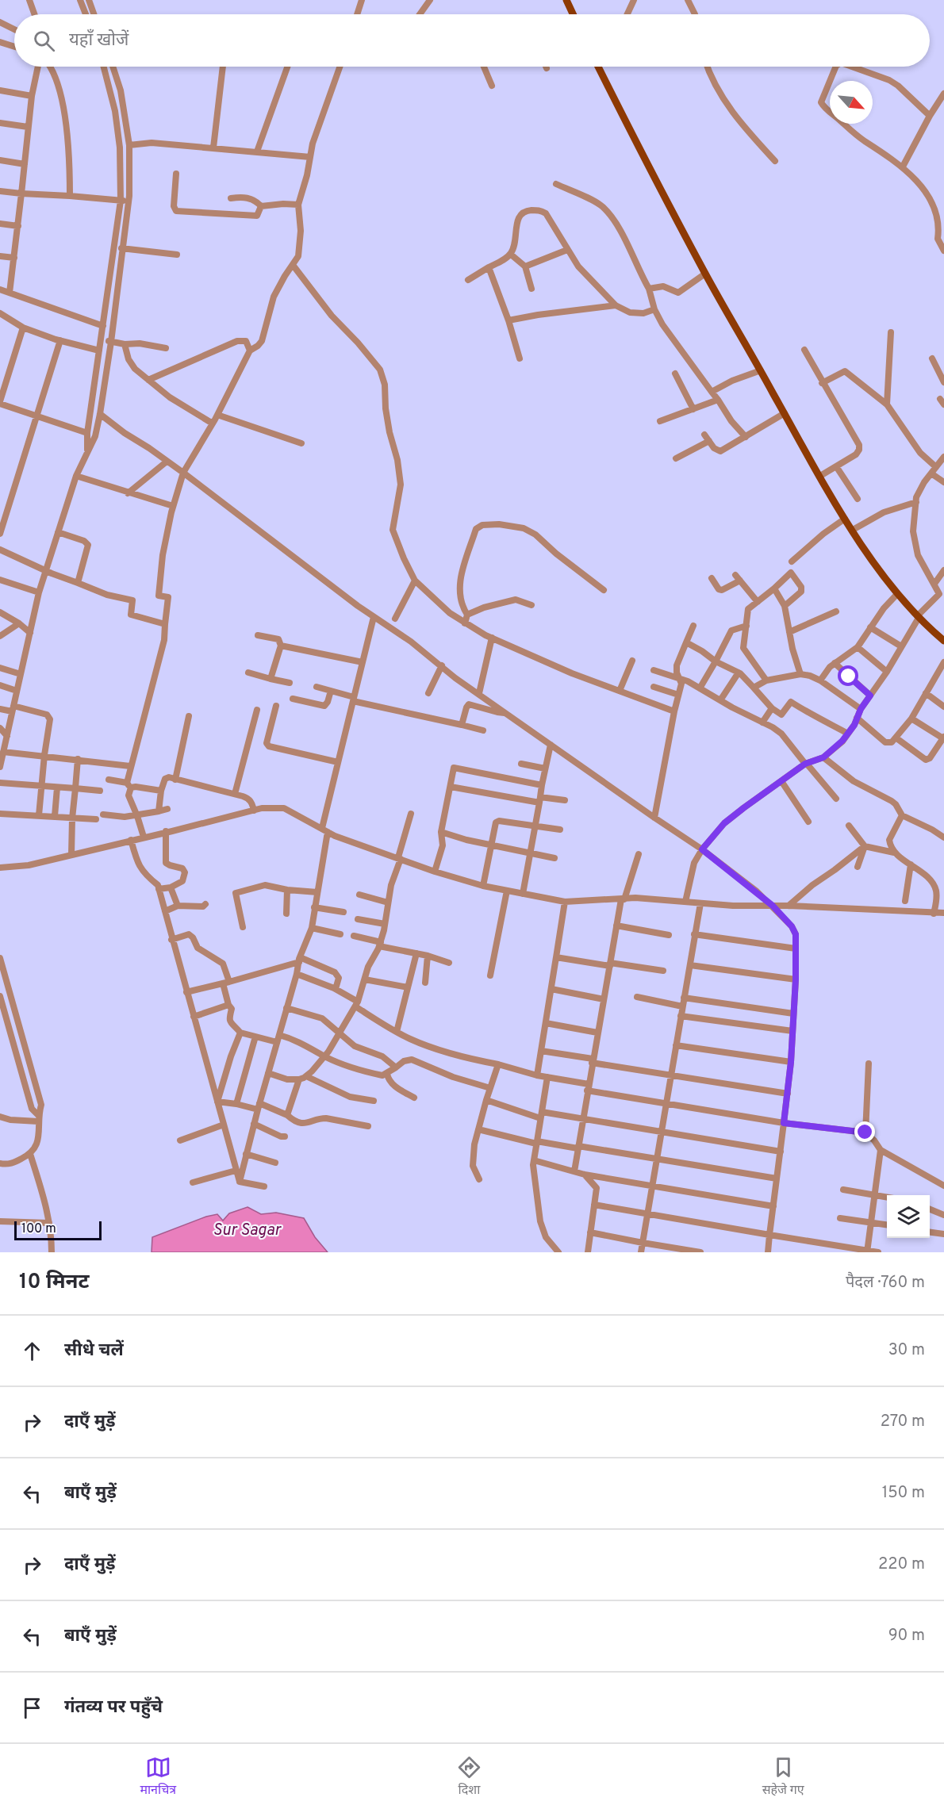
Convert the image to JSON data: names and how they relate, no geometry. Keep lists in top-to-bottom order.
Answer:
{
  "water": ["Sur Sagar"],
  "scale_bar": "100 m",
  "north": "bottom right",
  "page": {
    "search": "यहाँ खोजें",
    "scale": "100 m",
    "heading": ["10 मिनट", "पैदल · 760 m"],
    "list": [
      ["सीधे चलें", "30 m"],
      ["दाएँ मुड़ें", "270 m"],
      ["बाएँ मुड़ें", "150 m"],
      ["दाएँ मुड़ें", "220 m"],
      ["बाएँ मुड़ें", "90 m"],
      "गंतव्य पर पहुँचे"
    ],
    "nav": ["मानचित्र", "दिशा", "सहेजे गए"]
  }
}
